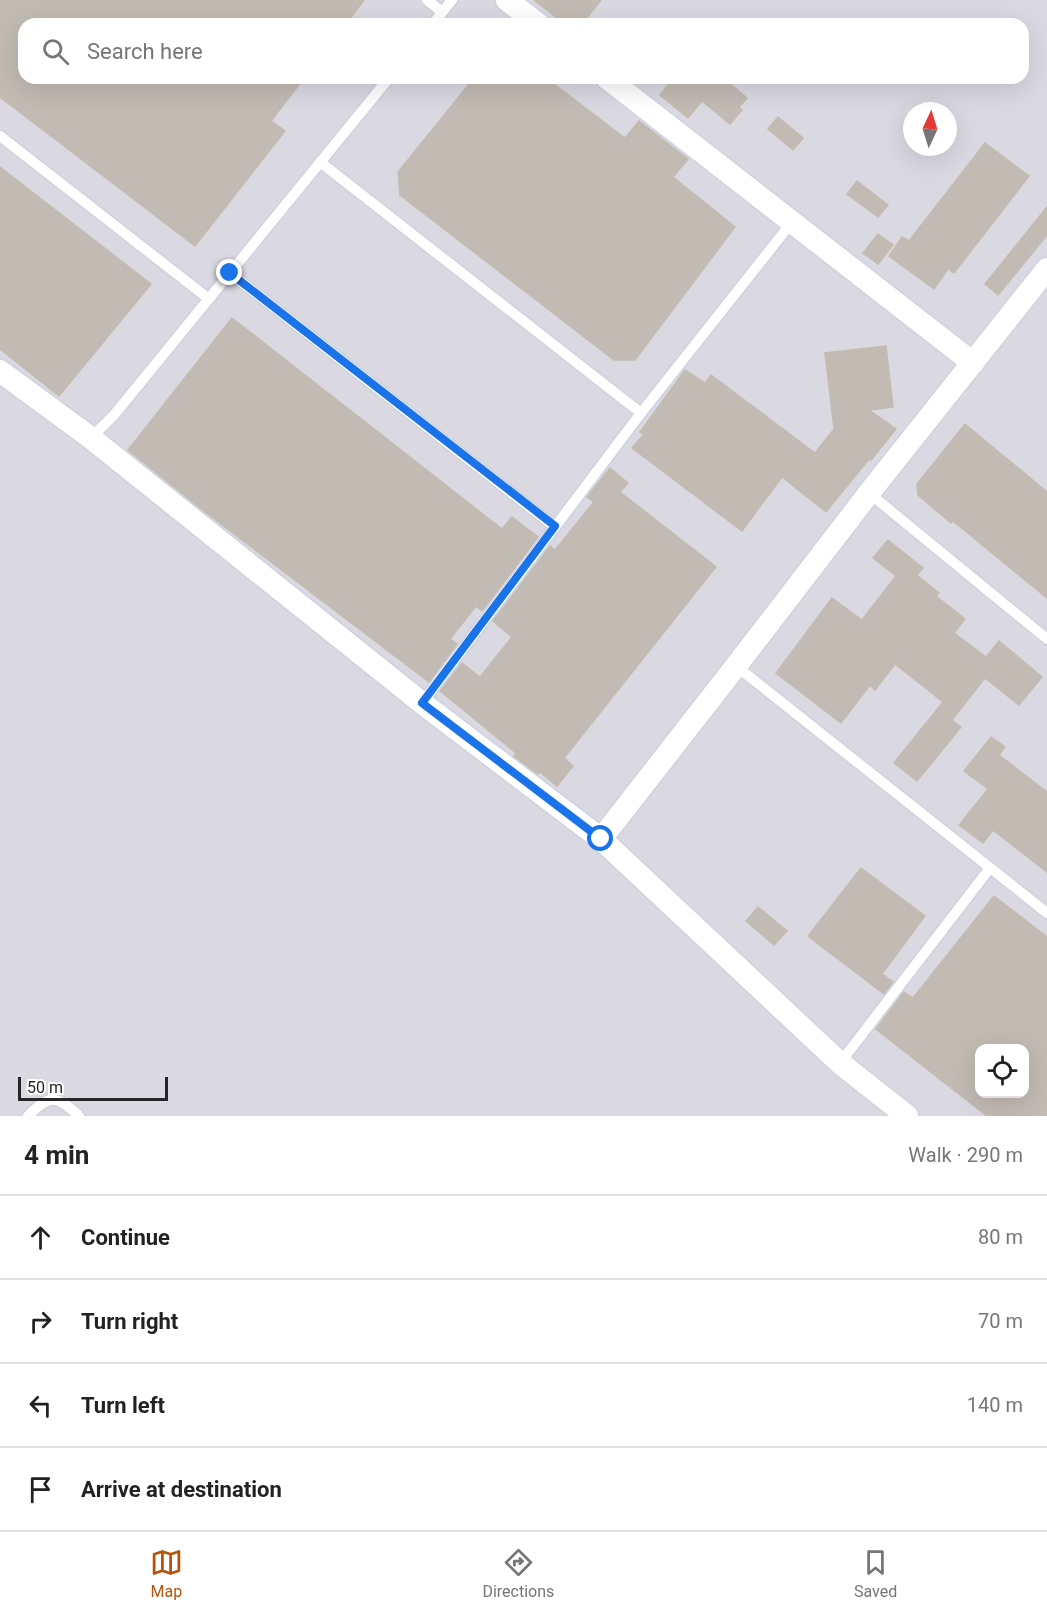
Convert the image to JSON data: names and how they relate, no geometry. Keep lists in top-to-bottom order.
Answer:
{
  "scale_bar": "50 m",
  "north": "top",
  "page": {
    "search": "Search here",
    "scale": "50 m",
    "heading": ["4 min", "Walk · 290 m"],
    "list": [
      ["Continue", "80 m"],
      ["Turn right", "70 m"],
      ["Turn left", "140 m"],
      "Arrive at destination"
    ],
    "nav": ["Map", "Directions", "Saved"]
  }
}
